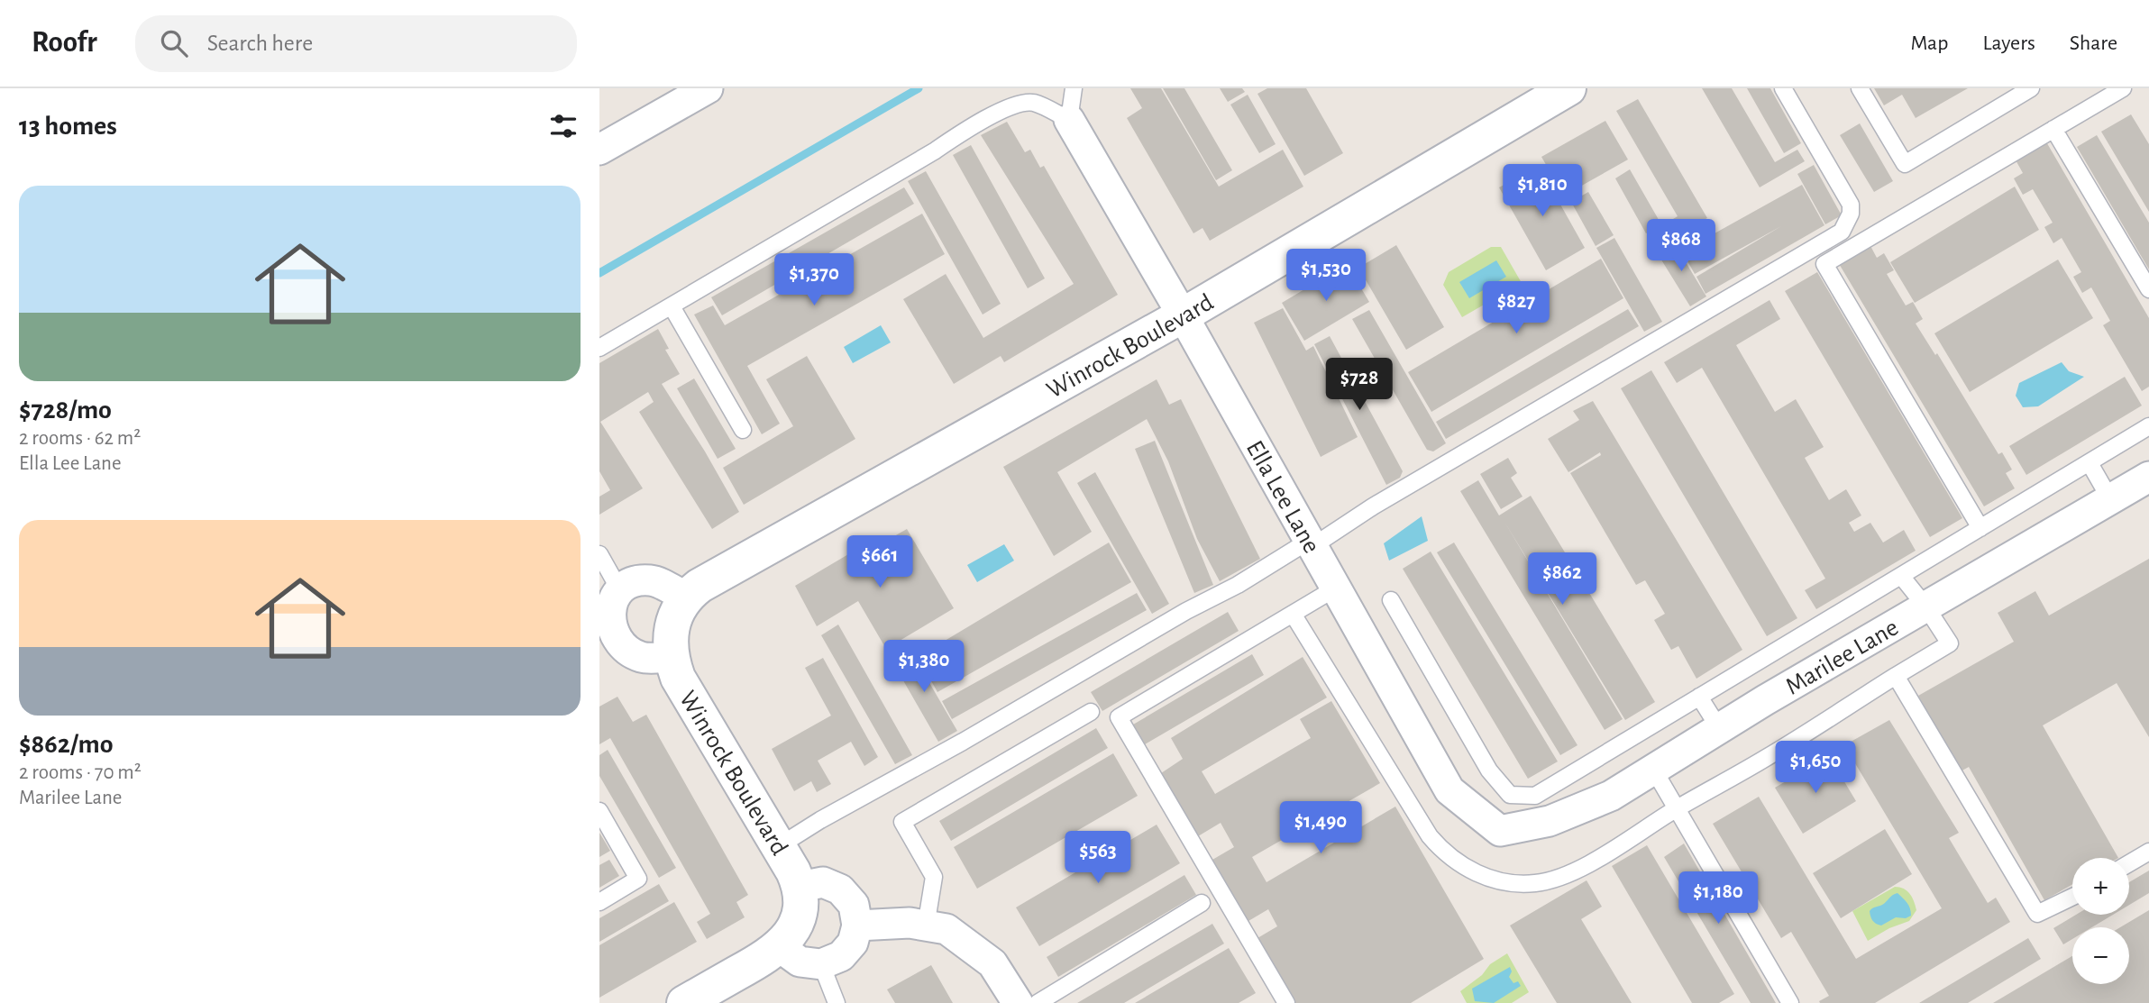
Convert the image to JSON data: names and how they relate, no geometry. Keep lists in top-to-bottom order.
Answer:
{
  "streets": {
    "street": ["Winrock Boulevard", "Ella Lee Lane", "Marilee Lane"]
  },
  "crossings": [
    ["Winrock Boulevard", "Ella Lee Lane"],
    ["Ella Lee Lane", "Marilee Lane"]
  ],
  "page": {
    "header": "Roofr",
    "search": "Search here",
    "nav": ["Map", "Layers", "Share"],
    "heading": "13 homes",
    "list": [
      {
        "name": "$728/mo",
        "note": "2 rooms · 62 m² · Ella Lee Lane"
      },
      {
        "name": "$862/mo",
        "note": "2 rooms · 70 m² · Marilee Lane"
      }
    ],
    "price": [
      "$1,810",
      "$868",
      "$1,530",
      "$1,370",
      "$827",
      "$728",
      "$661",
      "$862",
      "$1,380",
      "$1,650",
      "$1,490",
      "$563",
      "$1,180"
    ],
    "map_buttons": ["+", "−"]
  }
}
